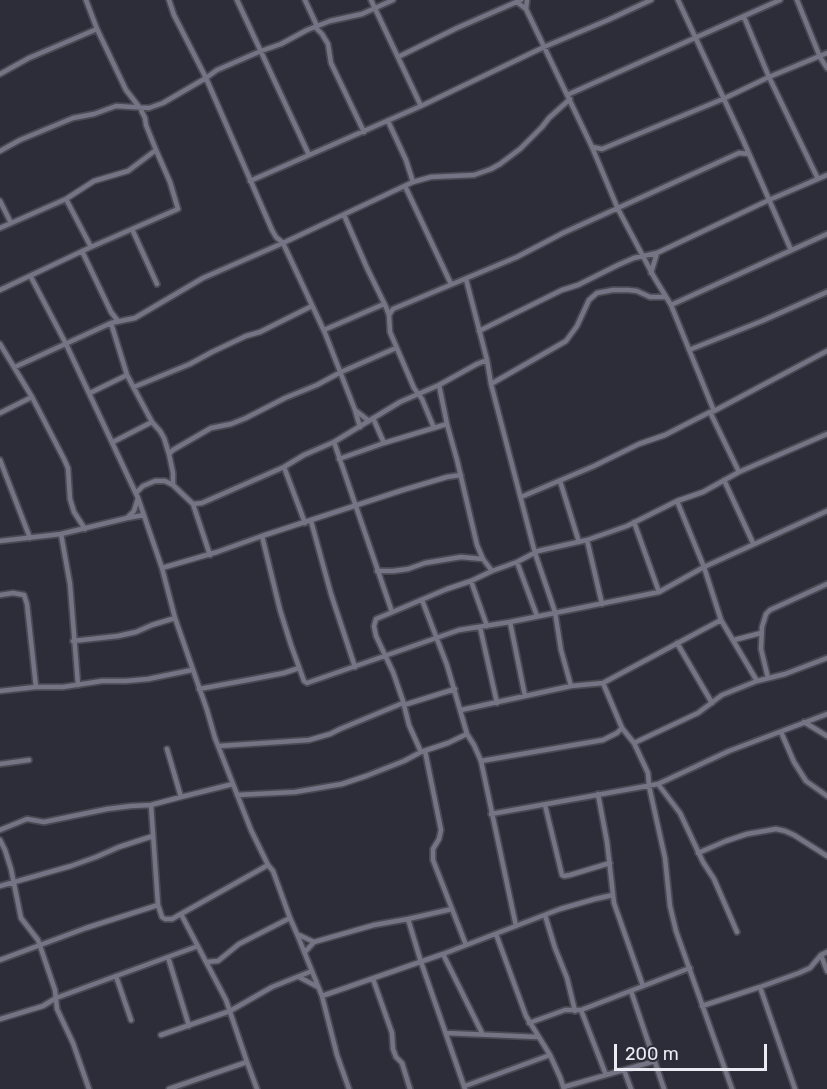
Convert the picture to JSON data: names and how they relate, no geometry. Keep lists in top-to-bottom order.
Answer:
{
  "scale_bar": "200 m"
}
